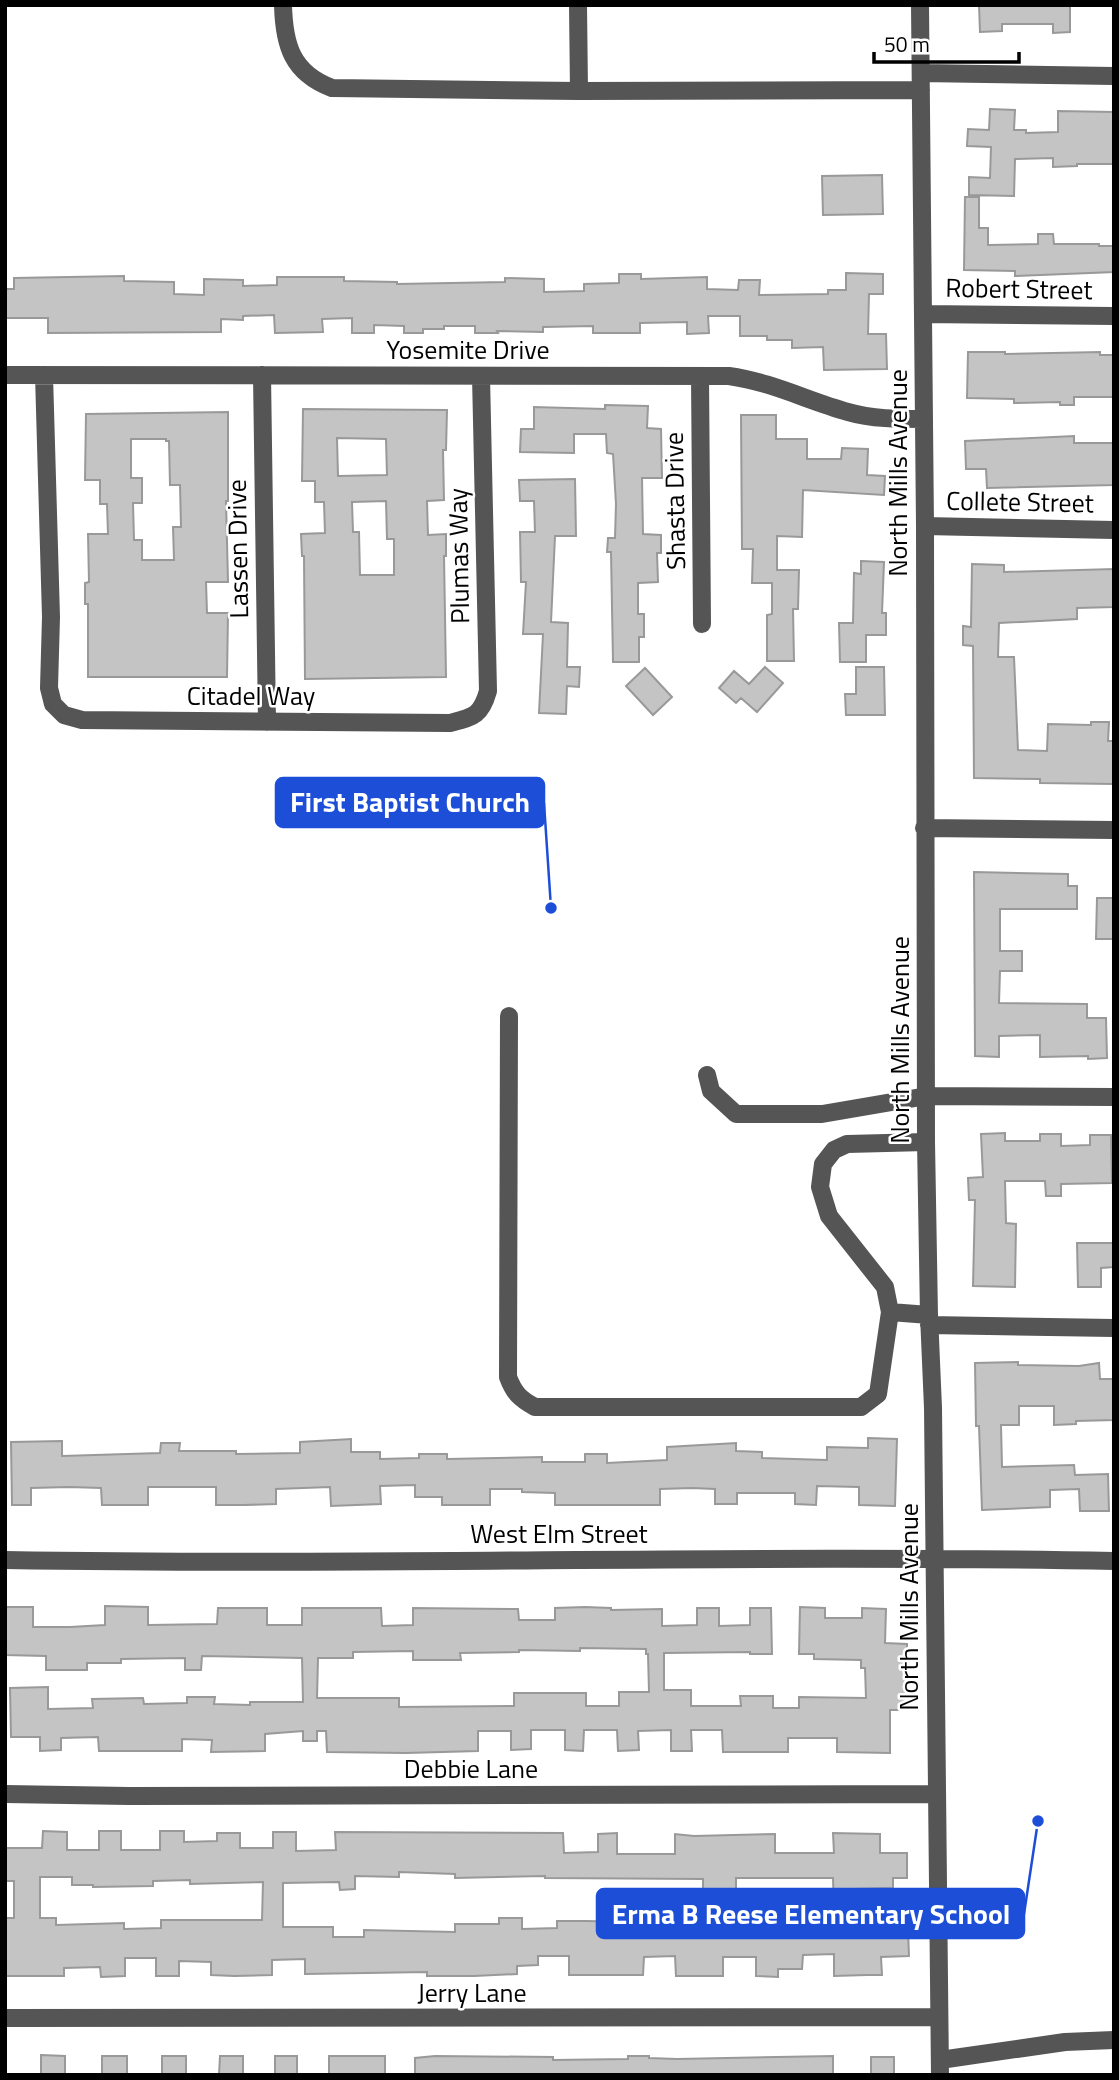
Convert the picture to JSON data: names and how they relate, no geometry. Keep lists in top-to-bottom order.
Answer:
{
  "streets": {
    "street": [
      "Robert Street",
      "Yosemite Drive",
      "North Mills Avenue",
      "Shasta Drive",
      "Collete Street",
      "Lassen Drive",
      "Plumas Way",
      "Citadel Way",
      "West Elm Street",
      "Debbie Lane",
      "Jerry Lane"
    ]
  },
  "crossings": [
    ["Robert Street", "North Mills Avenue"],
    ["Yosemite Drive", "North Mills Avenue"],
    ["Yosemite Drive", "Shasta Drive"],
    ["Yosemite Drive", "Lassen Drive"],
    ["Yosemite Drive", "Plumas Way"],
    ["Yosemite Drive", "Citadel Way"],
    ["North Mills Avenue", "Collete Street"],
    ["North Mills Avenue", "West Elm Street"],
    ["North Mills Avenue", "Debbie Lane"],
    ["North Mills Avenue", "Jerry Lane"],
    ["Lassen Drive", "Citadel Way"],
    ["Plumas Way", "Citadel Way"]
  ],
  "places": ["First Baptist Church", "Erma B Reese Elementary School"],
  "scale_bar": "50 m"
}
